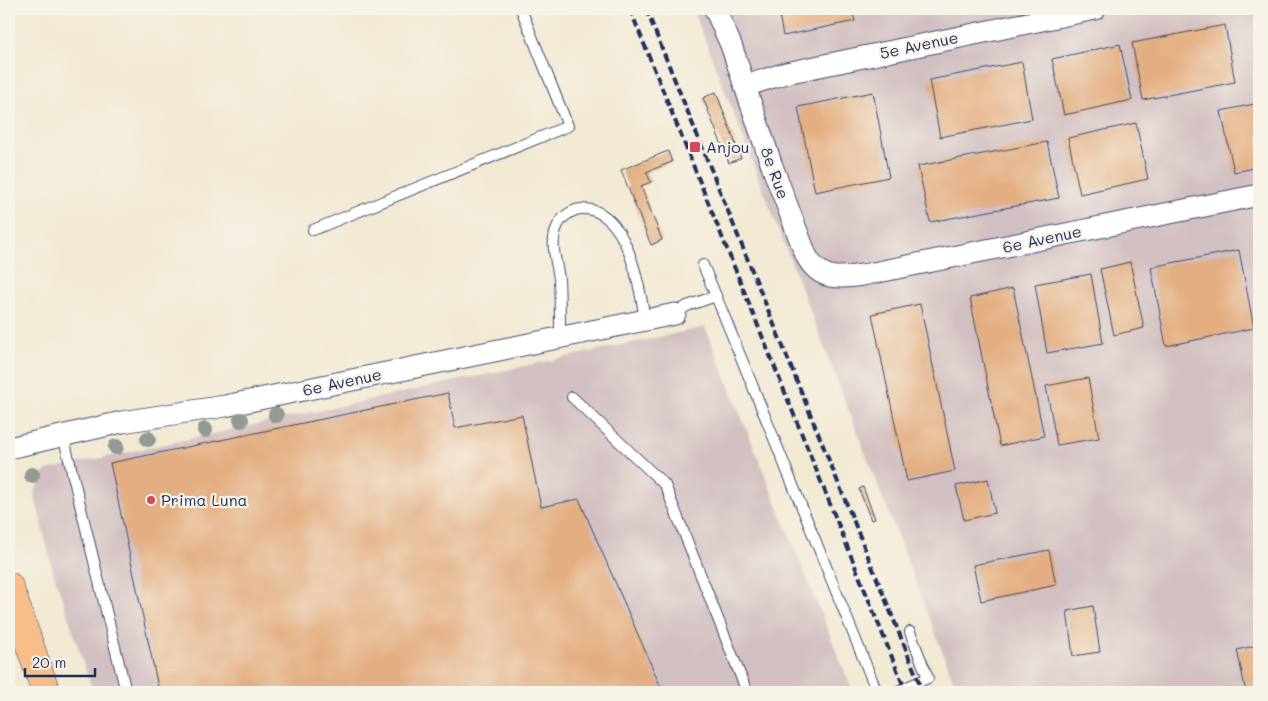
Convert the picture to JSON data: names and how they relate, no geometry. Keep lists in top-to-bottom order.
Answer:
{
  "streets": {
    "street": ["5e Avenue", "8e Rue", "6e Avenue"]
  },
  "crossings": [
    ["5e Avenue", "8e Rue"],
    ["8e Rue", "6e Avenue"]
  ],
  "places": {
    "transit": ["Anjou"],
    "other": ["Prima Luna"]
  },
  "scale_bar": "20 m"
}
